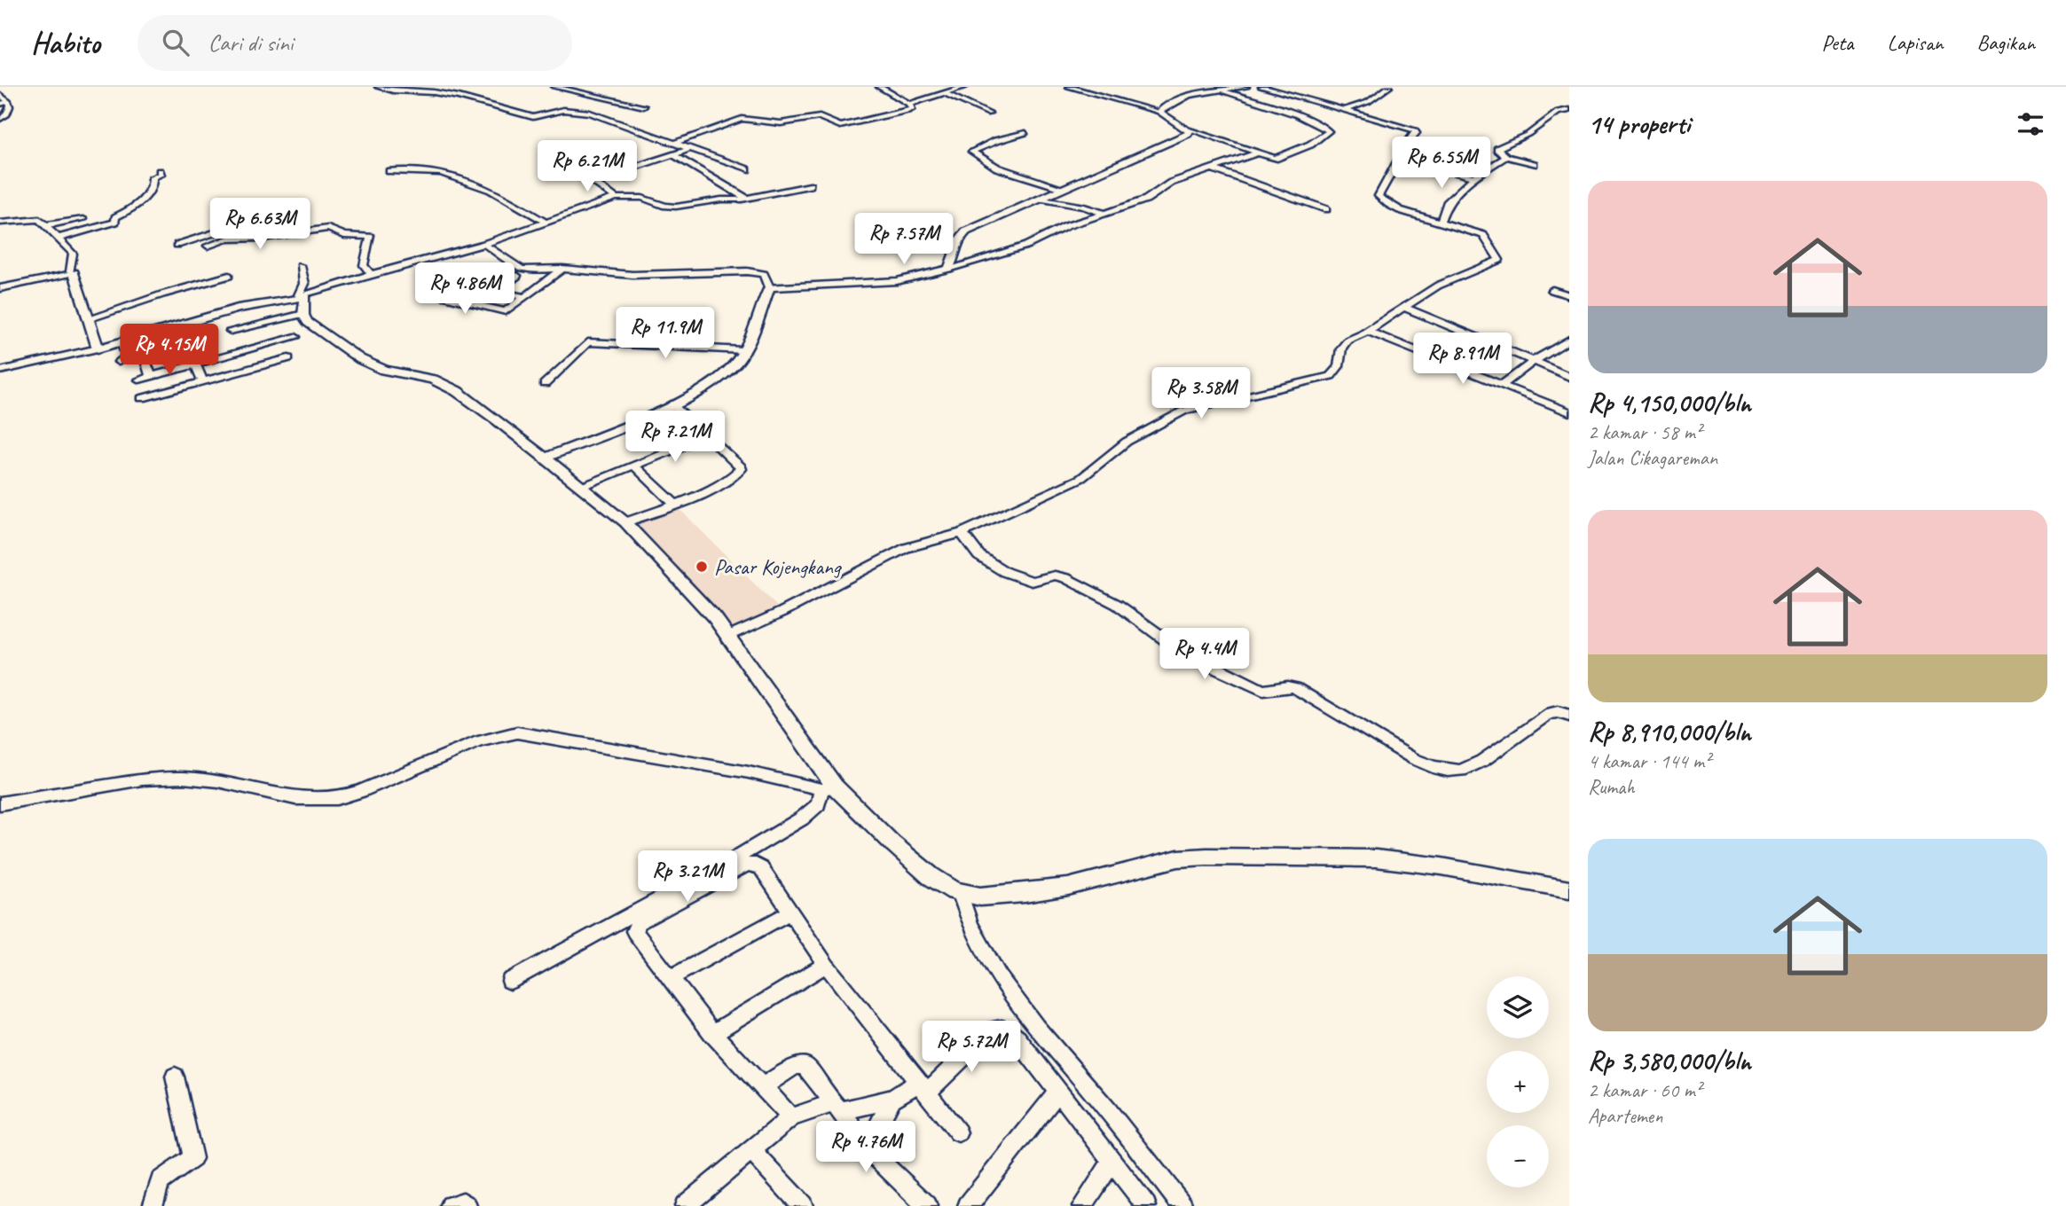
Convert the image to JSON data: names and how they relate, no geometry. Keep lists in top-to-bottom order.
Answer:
{
  "places": ["Pasar Kojengkang"],
  "page": {
    "header": "Habito",
    "search": "Cari di sini",
    "nav": ["Peta", "Lapisan", "Bagikan"],
    "heading": "14 properti",
    "price": [
      "Rp 6.55M",
      "Rp 6.21M",
      "Rp 6.63M",
      "Rp 7.57M",
      "Rp 4.86M",
      "Rp 11.9M",
      "Rp 4.15M",
      "Rp 8.91M",
      "Rp 3.58M",
      "Rp 7.21M",
      "Rp 4.4M",
      "Rp 3.21M",
      "Rp 5.72M",
      "Rp 4.76M"
    ],
    "list": [
      {
        "name": "Rp 4,150,000/bln",
        "note": "2 kamar · 58 m² · Jalan Cikagareman"
      },
      {
        "name": "Rp 8,910,000/bln",
        "note": "4 kamar · 144 m² · Rumah"
      },
      {
        "name": "Rp 3,580,000/bln",
        "note": "2 kamar · 60 m² · Apartemen"
      }
    ],
    "map_buttons": ["+", "−"]
  }
}
